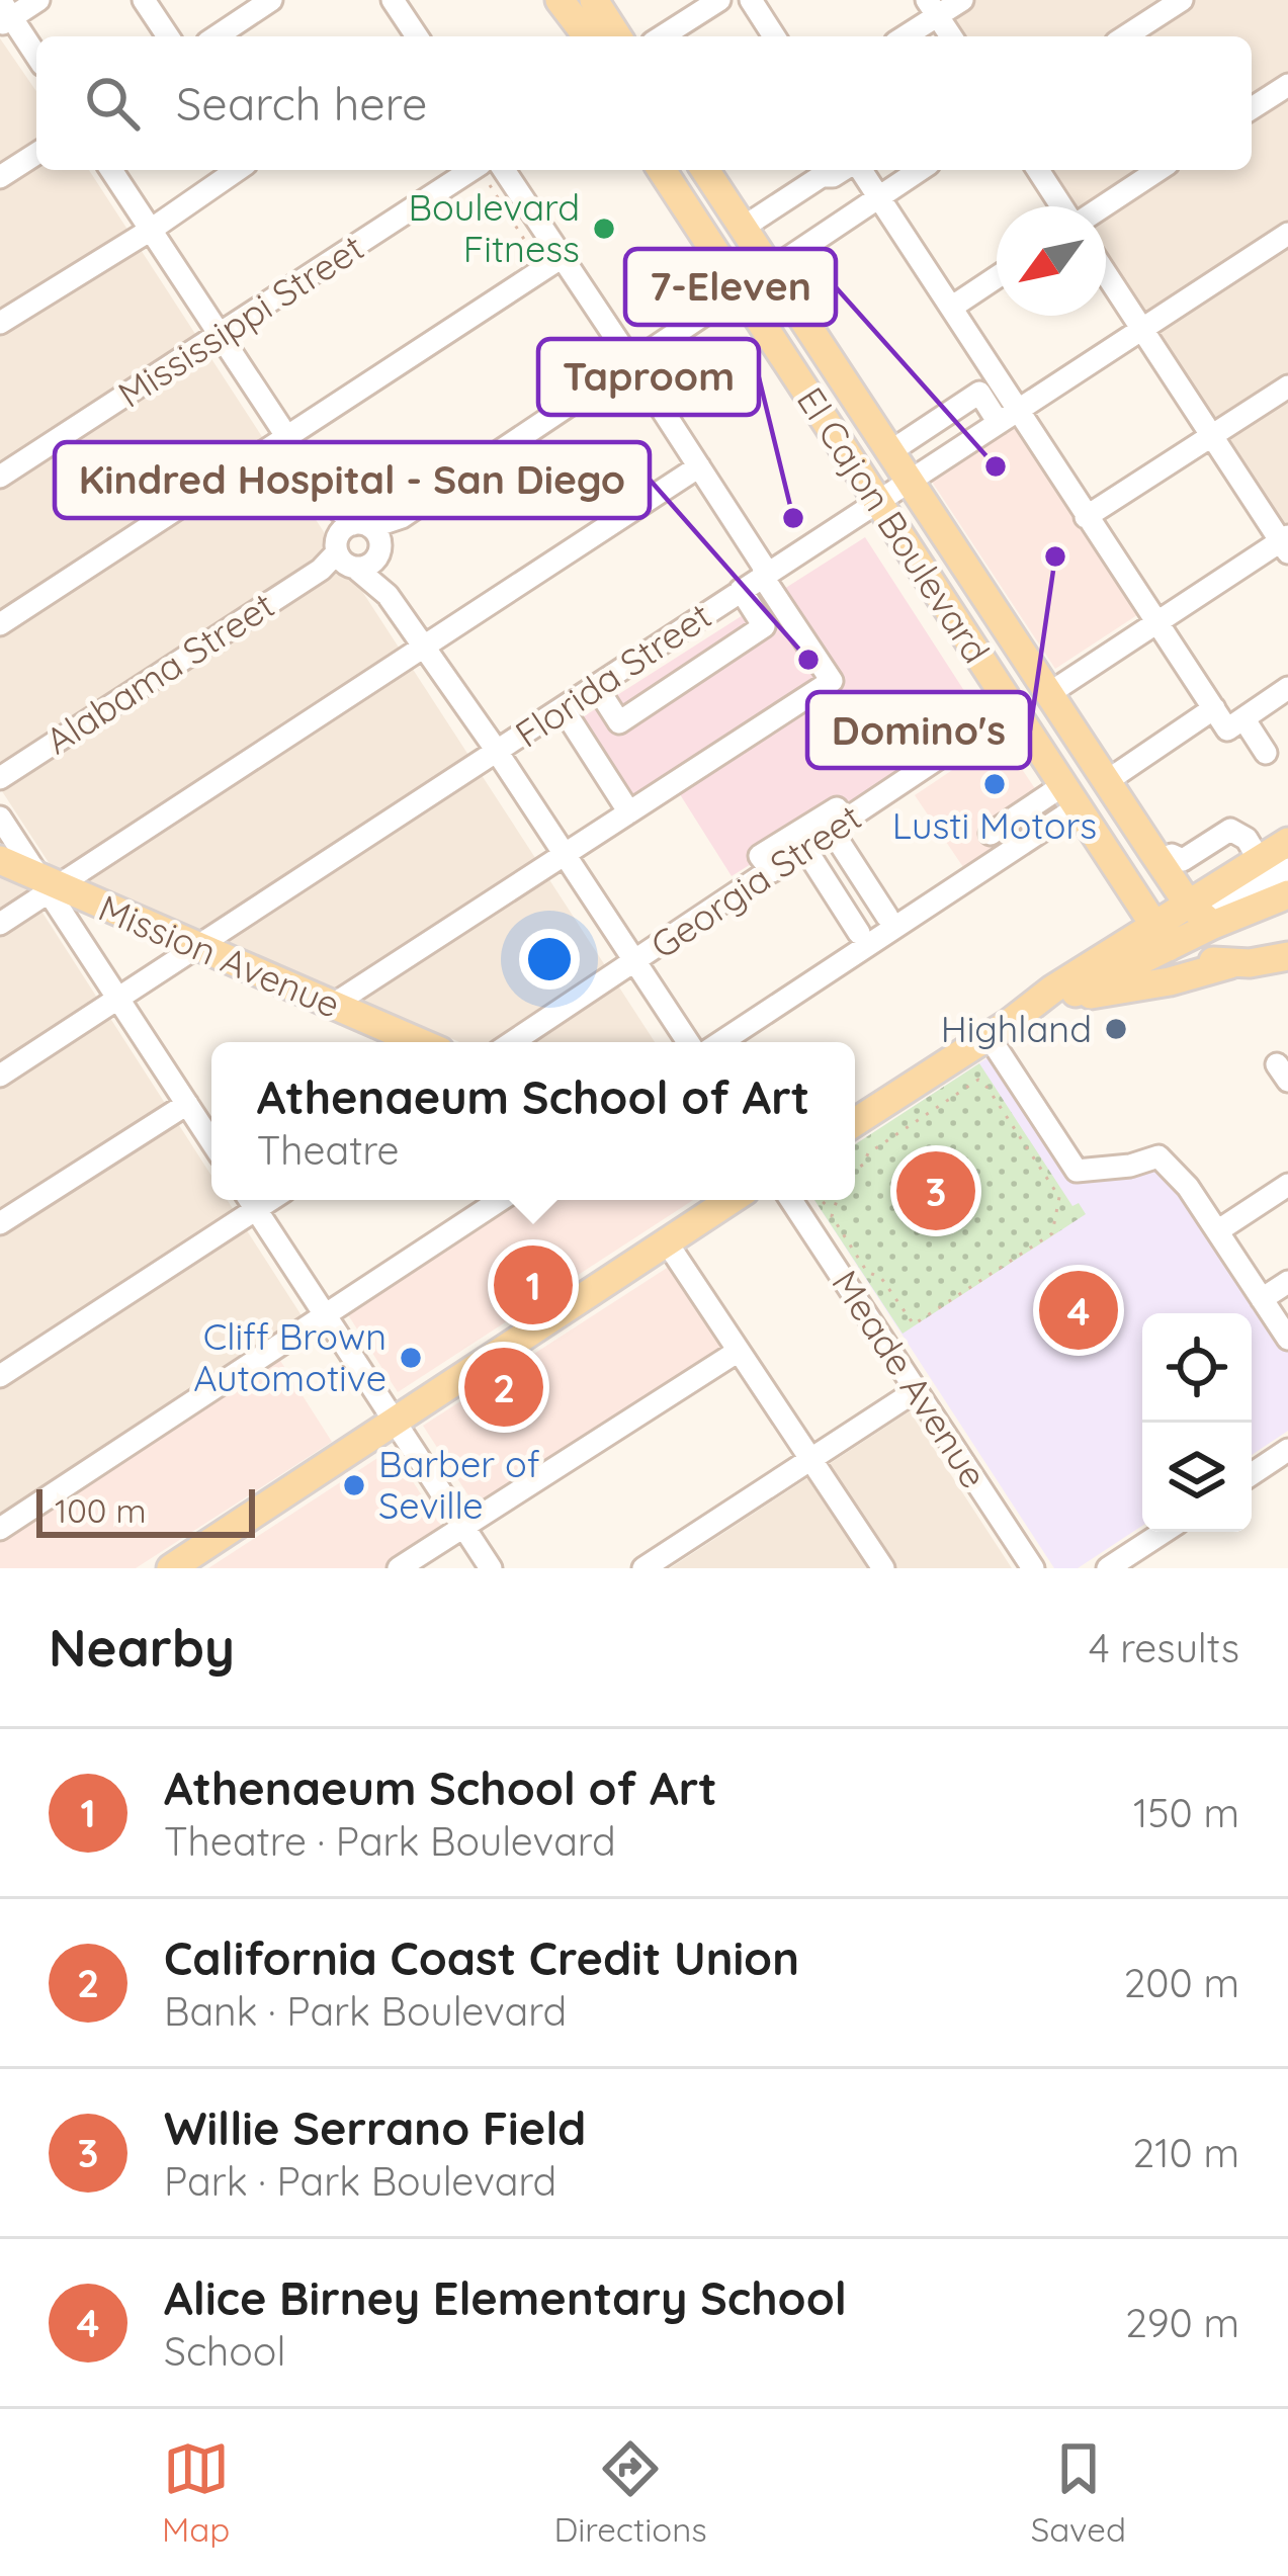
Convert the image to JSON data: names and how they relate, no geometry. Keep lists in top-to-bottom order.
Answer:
{
  "streets": {
    "main road": ["El Cajon Boulevard", "Mission Avenue"],
    "street": [
      "Mississippi Street",
      "Alabama Street",
      "Florida Street",
      "Georgia Street",
      "Meade Avenue"
    ]
  },
  "crossings": [
    ["El Cajon Boulevard", "Florida Street"],
    ["El Cajon Boulevard", "Georgia Street"],
    ["Florida Street", "Mission Avenue"]
  ],
  "places": [
    "Boulevard Fitness",
    "7-Eleven",
    "Taproom",
    "Domino's",
    "Kindred Hospital - San Diego",
    "Lusti Motors",
    "Highland",
    "Cliff Brown Automotive",
    "Barber of Seville"
  ],
  "scale_bar": "100 m",
  "north": "bottom left",
  "page": {
    "search": "Search here",
    "popup": ["Athenaeum School of Art", "Theatre"],
    "pins": [
      "3",
      "1",
      "4",
      "2"
    ],
    "scale": "100 m",
    "heading": ["Nearby", "4 results"],
    "list": [
      {
        "mark": "1",
        "name": "Athenaeum School of Art",
        "note": "Theatre · Park Boulevard",
        "value": "150 m"
      },
      {
        "mark": "2",
        "name": "California Coast Credit Union",
        "note": "Bank · Park Boulevard",
        "value": "200 m"
      },
      {
        "mark": "3",
        "name": "Willie Serrano Field",
        "note": "Park · Park Boulevard",
        "value": "210 m"
      },
      {
        "mark": "4",
        "name": "Alice Birney Elementary School",
        "note": "School",
        "value": "290 m"
      }
    ],
    "nav": ["Map", "Directions", "Saved"]
  }
}
